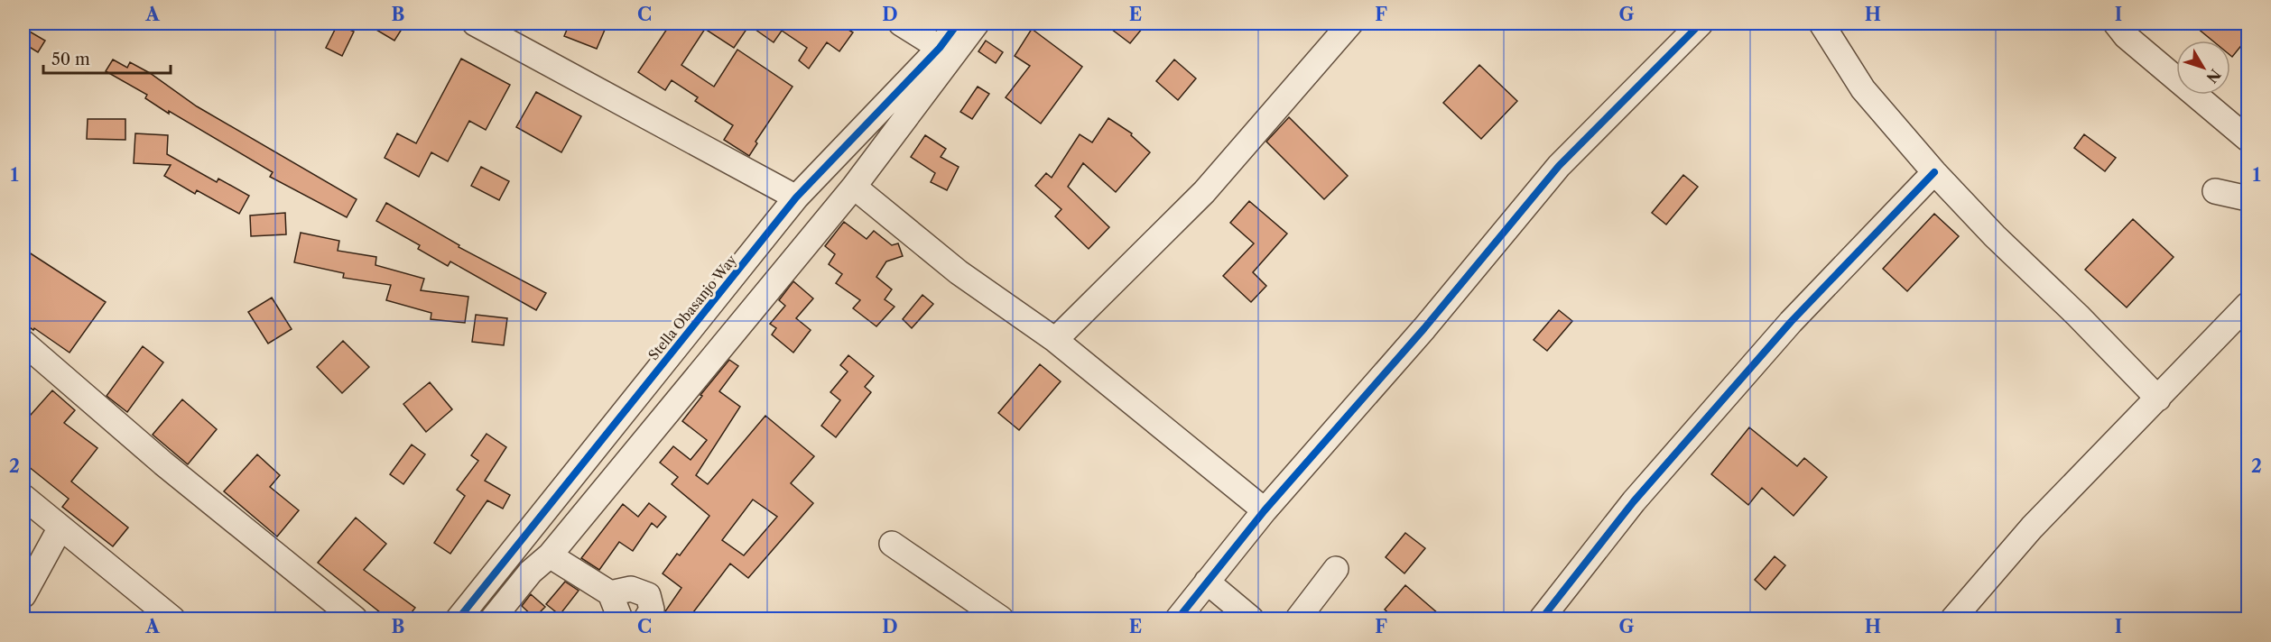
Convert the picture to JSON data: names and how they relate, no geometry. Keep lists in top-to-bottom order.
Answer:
{
  "streets": {
    "street": ["Stella Obasanjo Way"]
  },
  "scale_bar": "50 m",
  "north": "bottom right",
  "grid": {
    "columns": [
      "A",
      "B",
      "C",
      "D",
      "E",
      "F",
      "G",
      "H",
      "I"
    ],
    "rows": ["1", "2"]
  }
}
